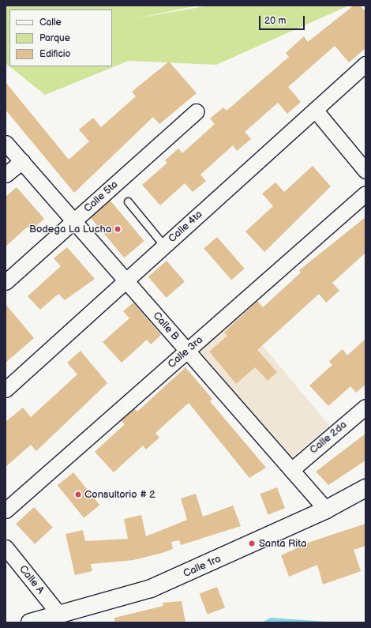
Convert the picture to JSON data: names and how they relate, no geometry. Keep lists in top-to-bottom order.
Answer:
{
  "streets": {
    "street": [
      "Calle 5ta",
      "Calle 4ta",
      "Calle B",
      "Calle 3ra",
      "Calle 2da",
      "Calle 1ra",
      "Calle A"
    ]
  },
  "crossings": [
    ["Calle 5ta", "Calle B"],
    ["Calle 4ta", "Calle B"],
    ["Calle B", "Calle 3ra"],
    ["Calle B", "Calle 2da"],
    ["Calle B", "Calle 1ra"],
    ["Calle 1ra", "Calle A"]
  ],
  "places": ["Bodega La Lucha", "Consultorio # 2", "Santa Rita"],
  "legend": ["Calle", "Parque", "Edificio"],
  "scale_bar": "20 m"
}
